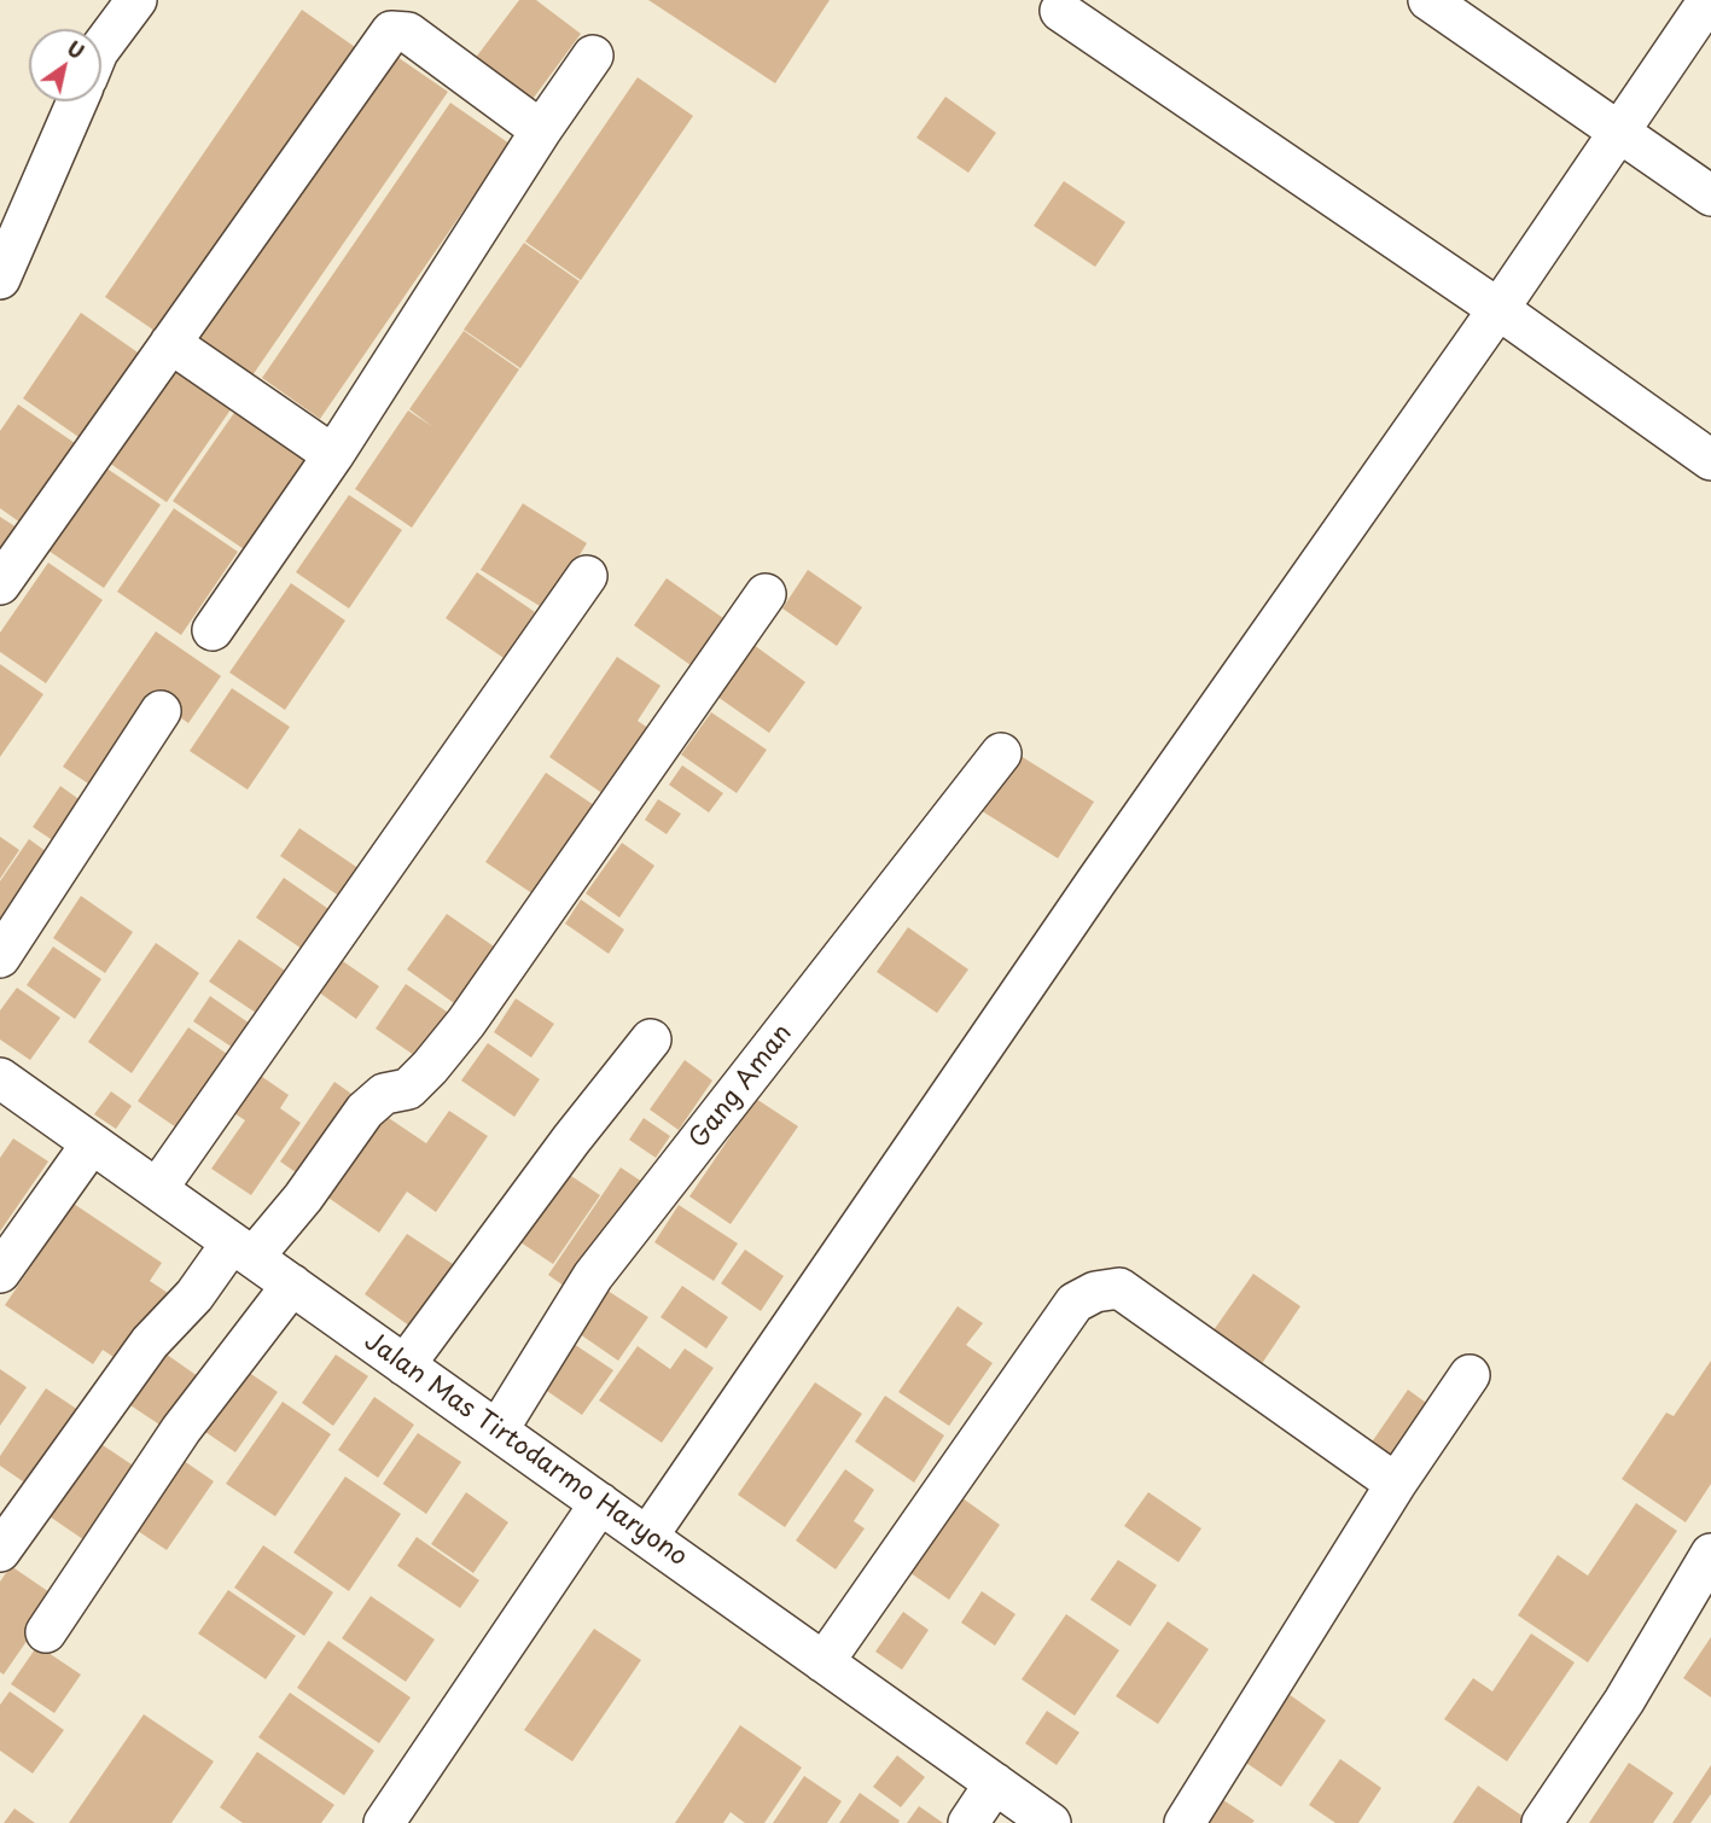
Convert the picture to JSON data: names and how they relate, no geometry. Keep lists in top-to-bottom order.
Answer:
{
  "streets": {
    "street": ["Gang Aman", "Jalan Mas Tirtodarmo Haryono"]
  },
  "crossings": [
    ["Gang Aman", "Jalan Mas Tirtodarmo Haryono"]
  ],
  "north": "top right"
}
